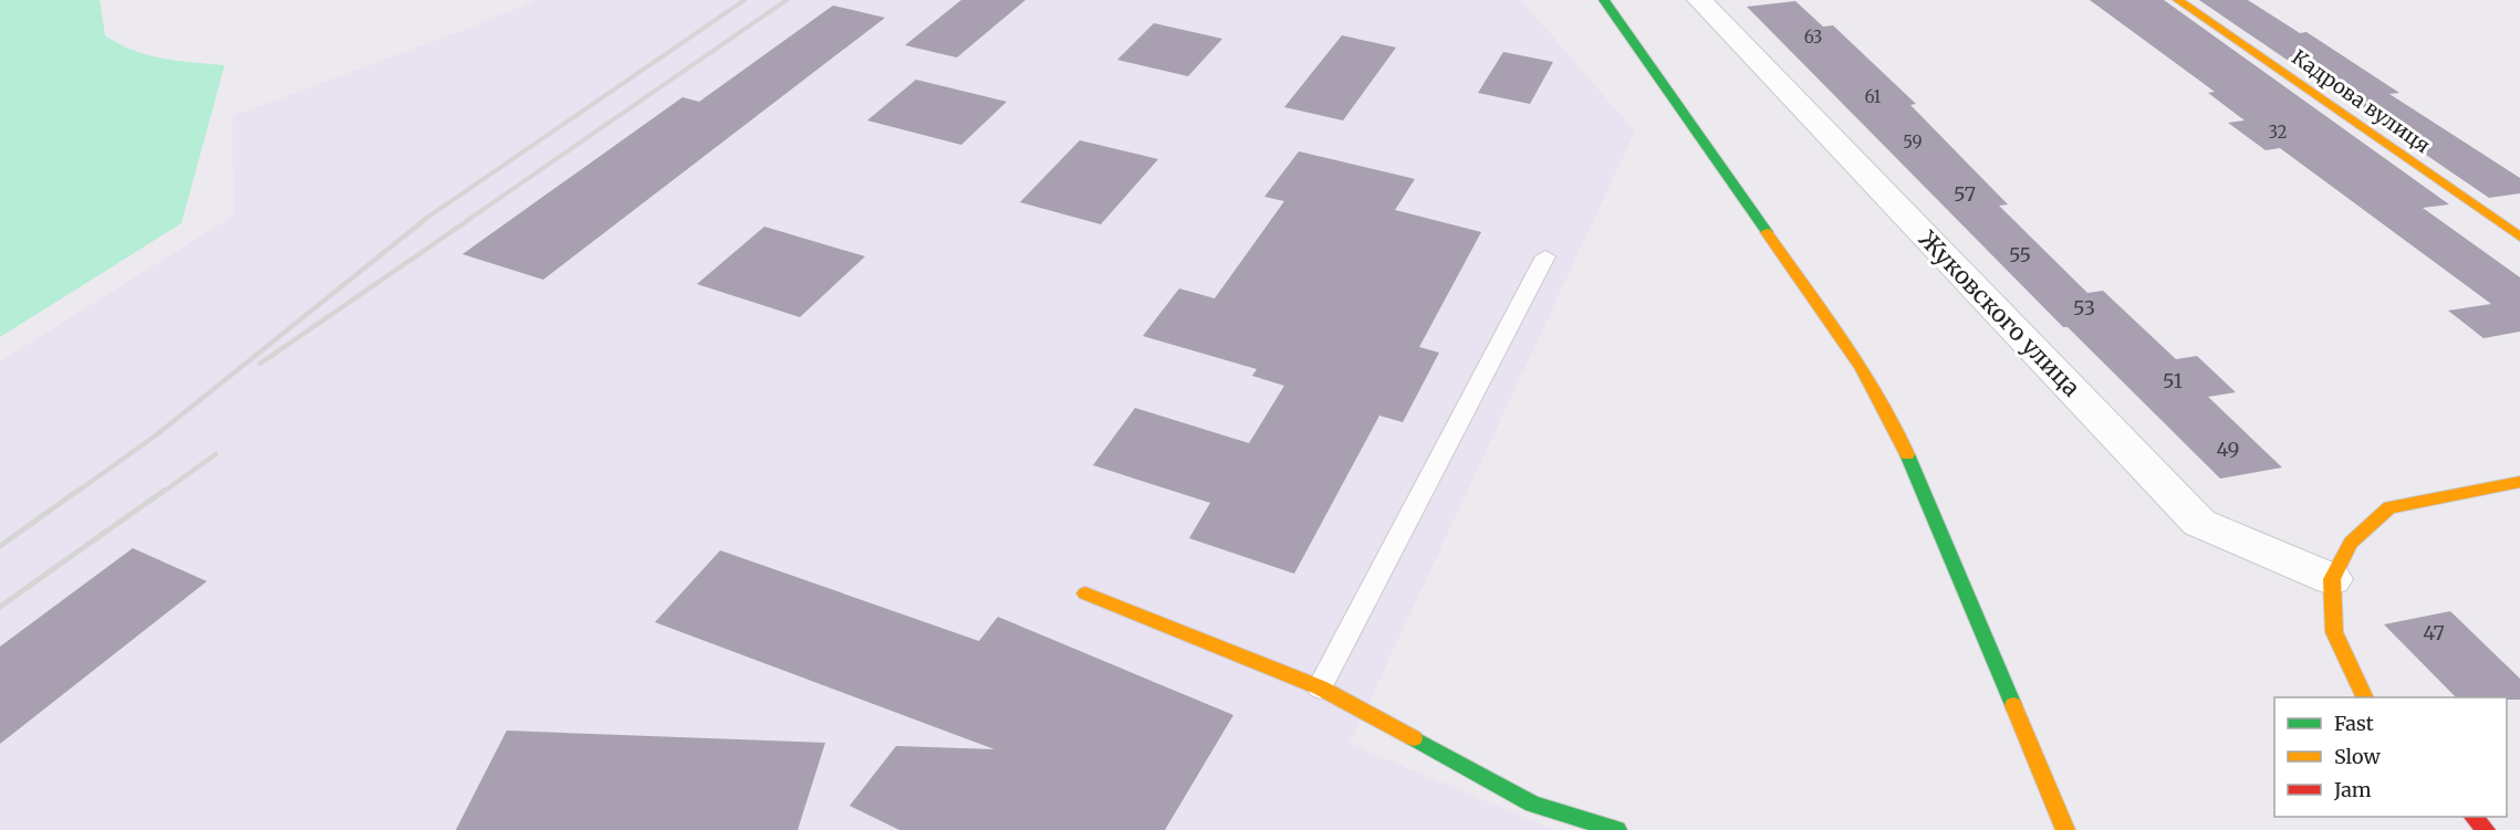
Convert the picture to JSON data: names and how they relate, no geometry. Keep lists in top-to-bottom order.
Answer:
{
  "streets": {
    "street": ["Кадрова вулиця", "Жуковского улица"]
  },
  "house_numbers": [
    "63",
    "61",
    "32",
    "59",
    "57",
    "55",
    "53",
    "51",
    "49",
    "47"
  ],
  "legend": ["Fast", "Slow", "Jam"]
}
